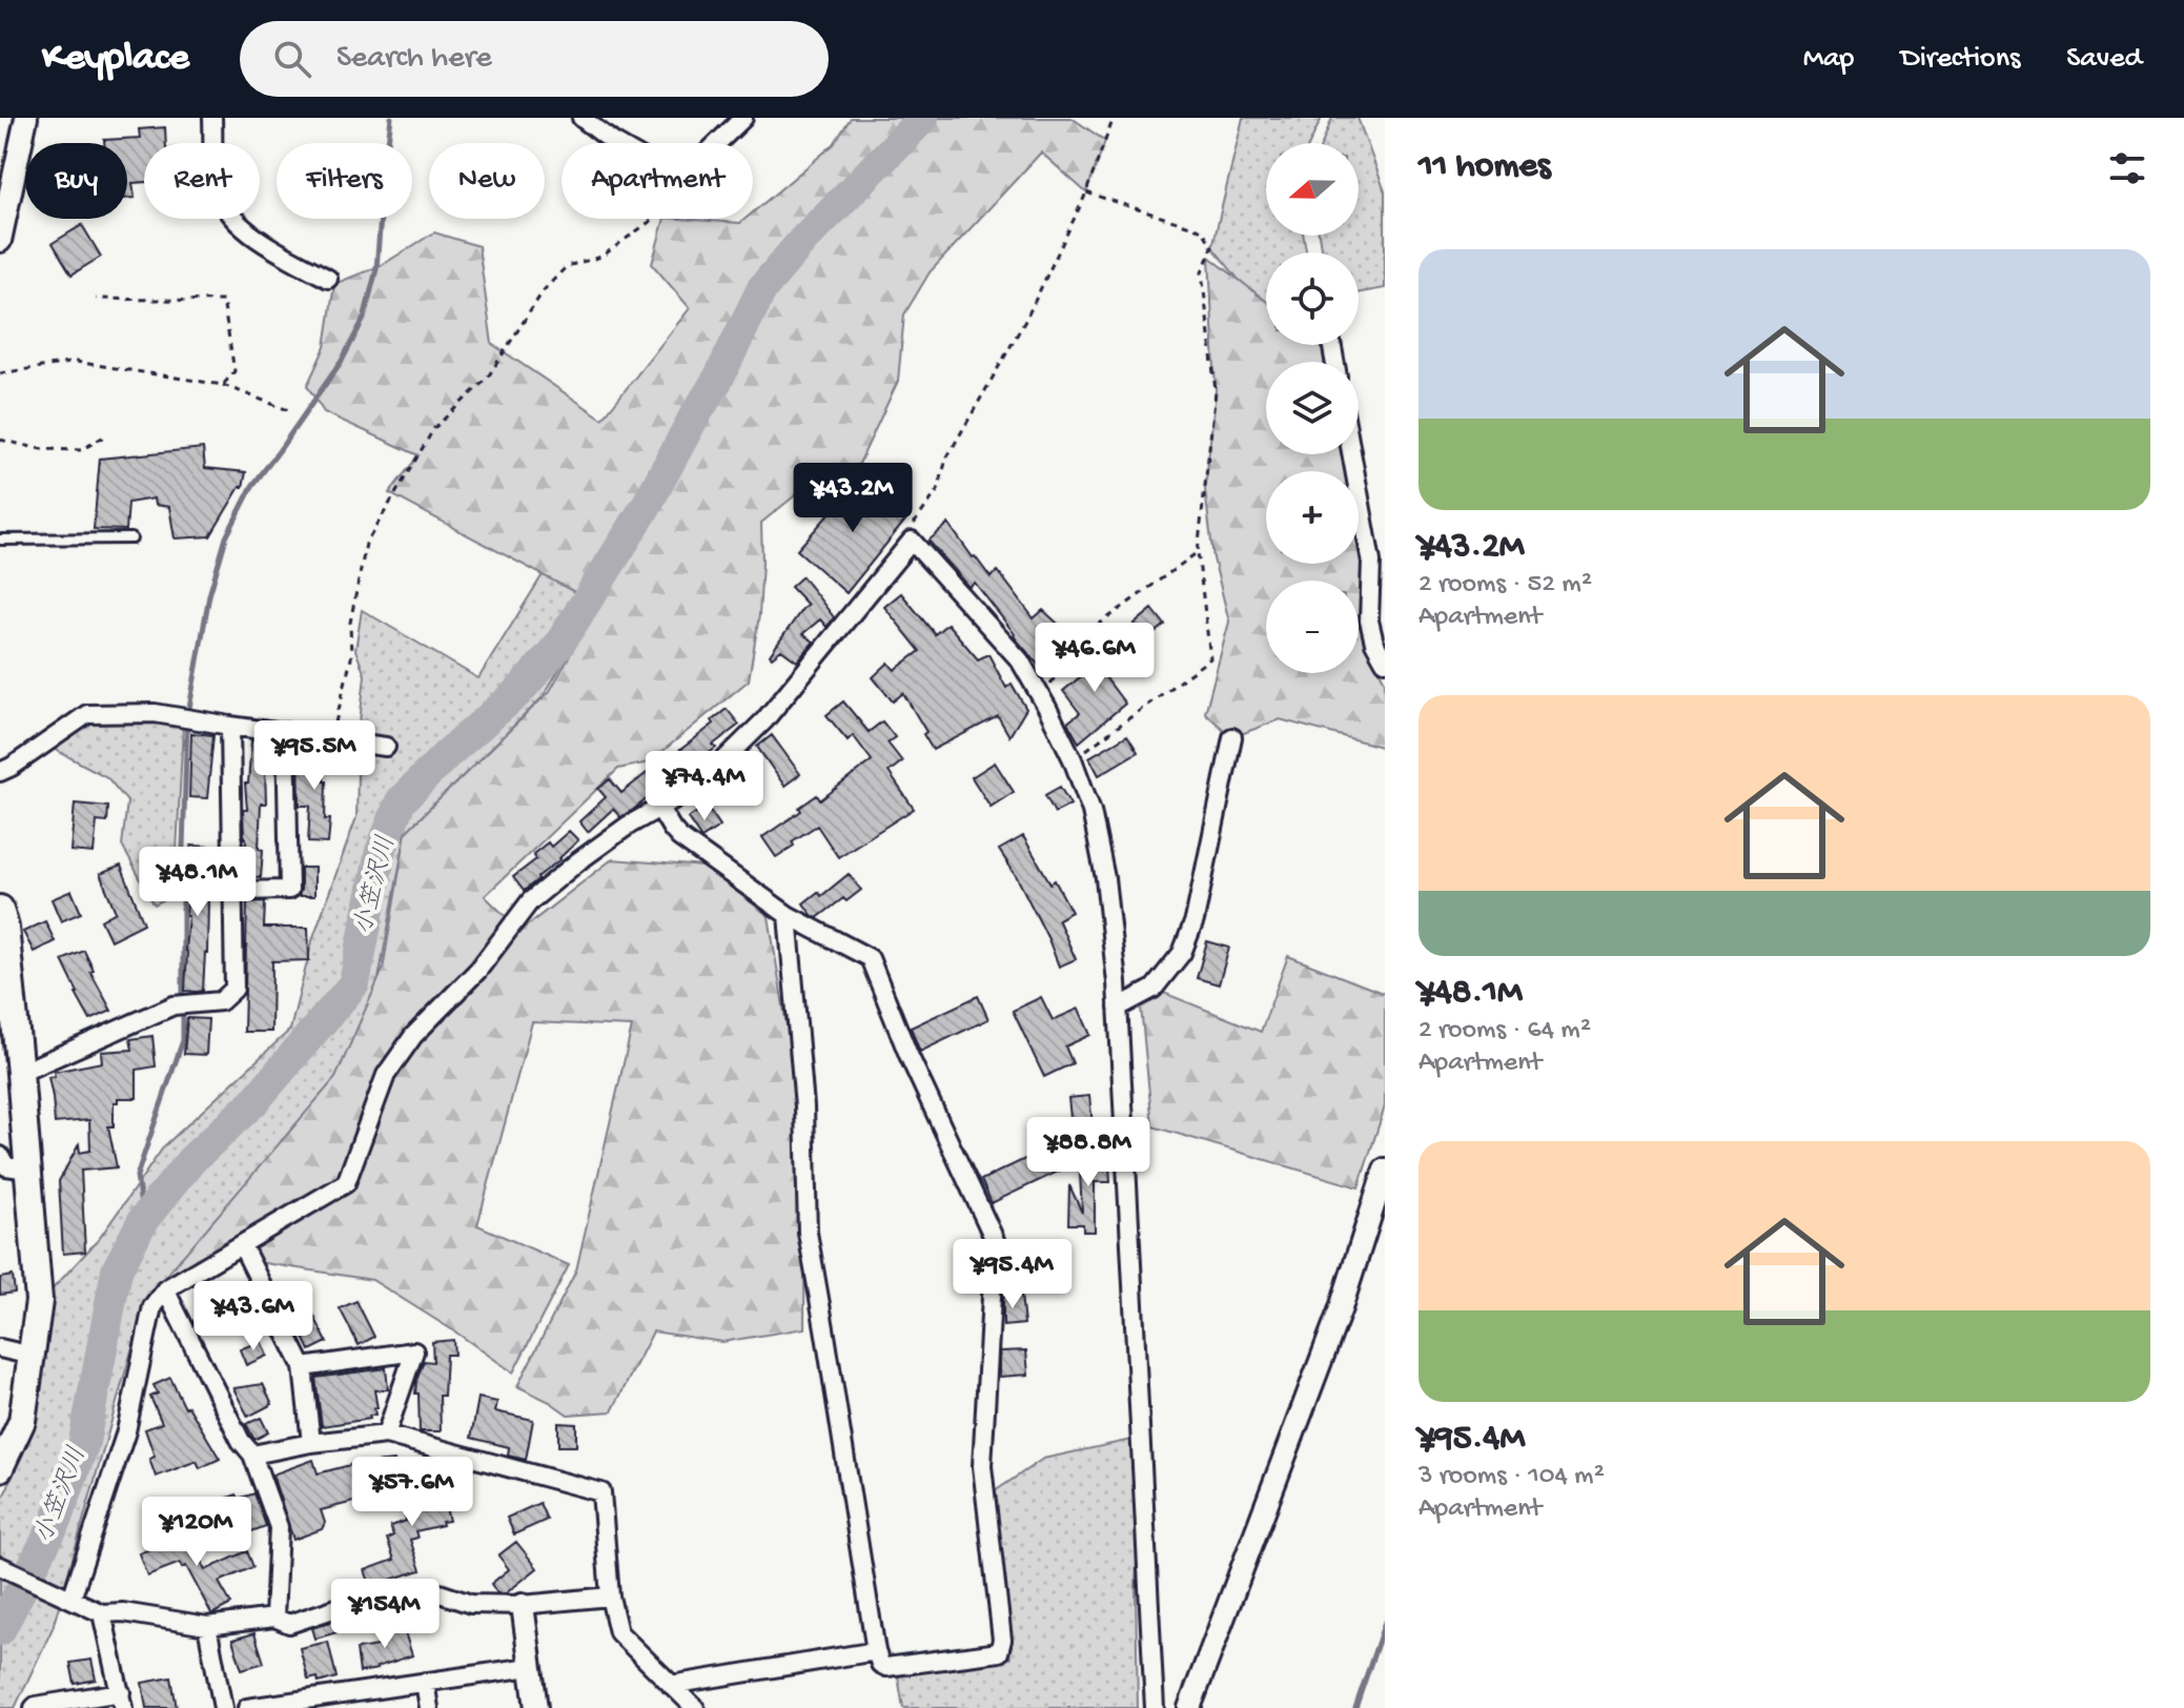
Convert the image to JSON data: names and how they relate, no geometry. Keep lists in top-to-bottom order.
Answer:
{
  "water": ["小笠沢川"],
  "north": "left",
  "page": {
    "header": "Keyplace",
    "search": "Search here",
    "nav": ["Map", "Directions", "Saved"],
    "heading": "11 homes",
    "map_buttons": ["+", "−"],
    "chip": [
      "Buy",
      "Rent",
      "Filters",
      "New",
      "Apartment"
    ],
    "list": [
      {
        "name": "¥43.2M",
        "note": "2 rooms · 52 m² · Apartment"
      },
      {
        "name": "¥48.1M",
        "note": "2 rooms · 64 m² · Apartment"
      },
      {
        "name": "¥95.4M",
        "note": "3 rooms · 104 m² · Apartment"
      }
    ],
    "price": [
      "¥43.2M",
      "¥46.6M",
      "¥95.5M",
      "¥74.4M",
      "¥48.1M",
      "¥88.8M",
      "¥95.4M",
      "¥43.6M",
      "¥57.6M",
      "¥120M",
      "¥154M"
    ]
  }
}
